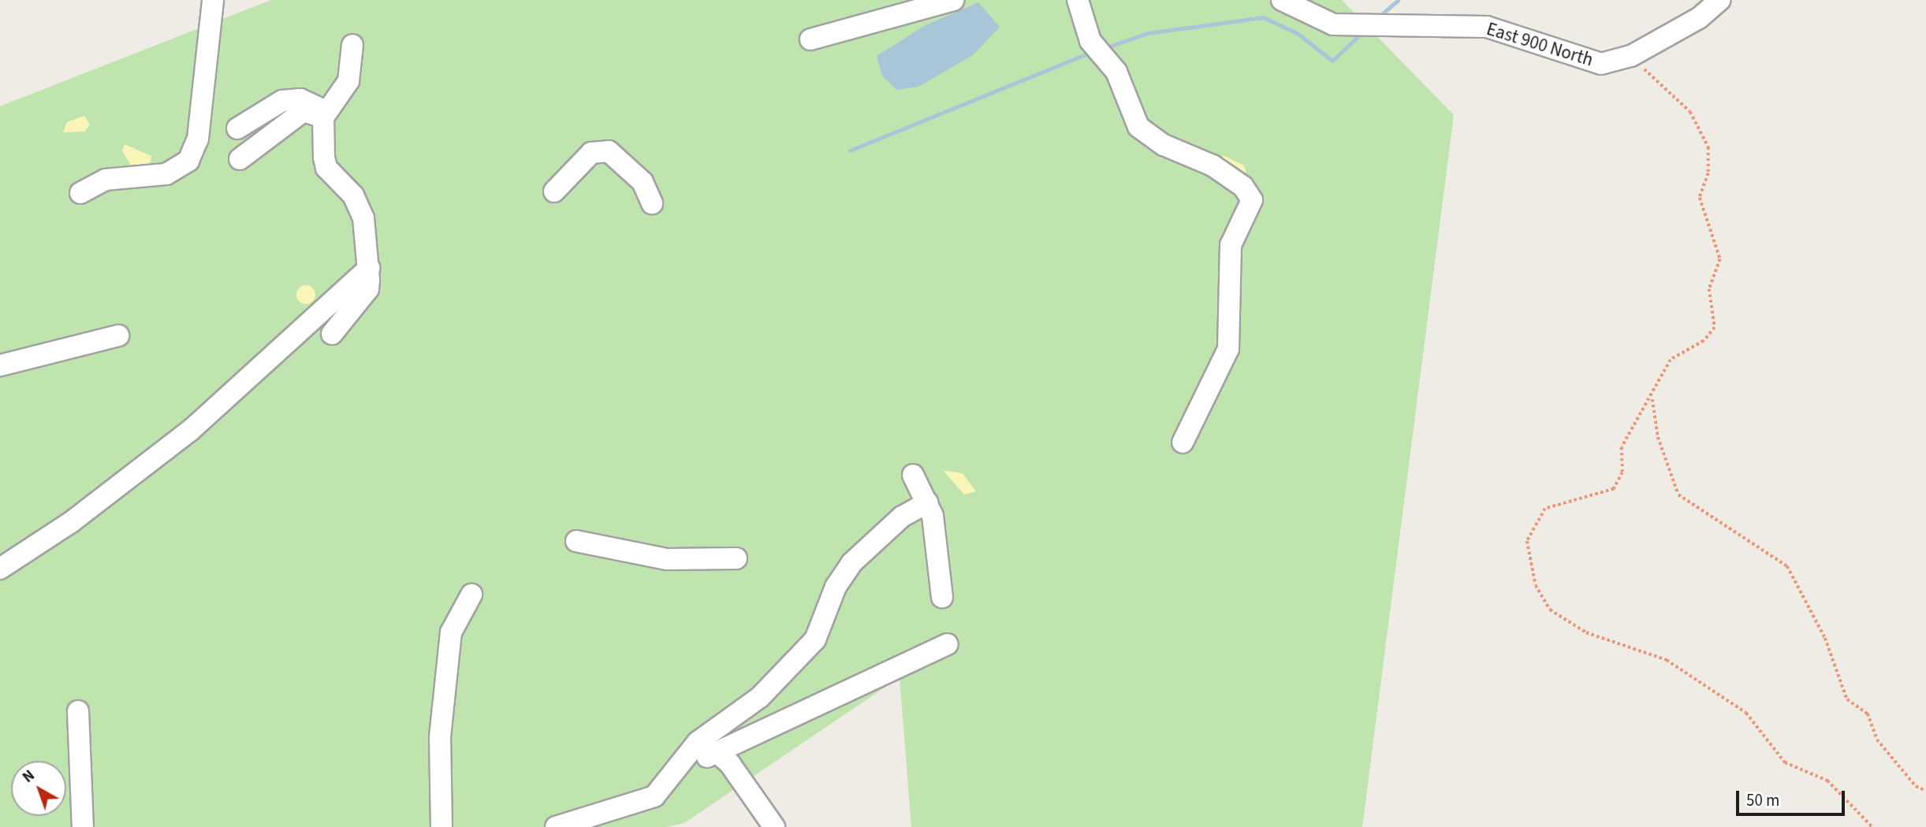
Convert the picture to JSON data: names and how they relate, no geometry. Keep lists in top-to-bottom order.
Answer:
{
  "streets": {
    "lane": ["East 900 North"]
  },
  "scale_bar": "50 m",
  "north": "top left"
}
